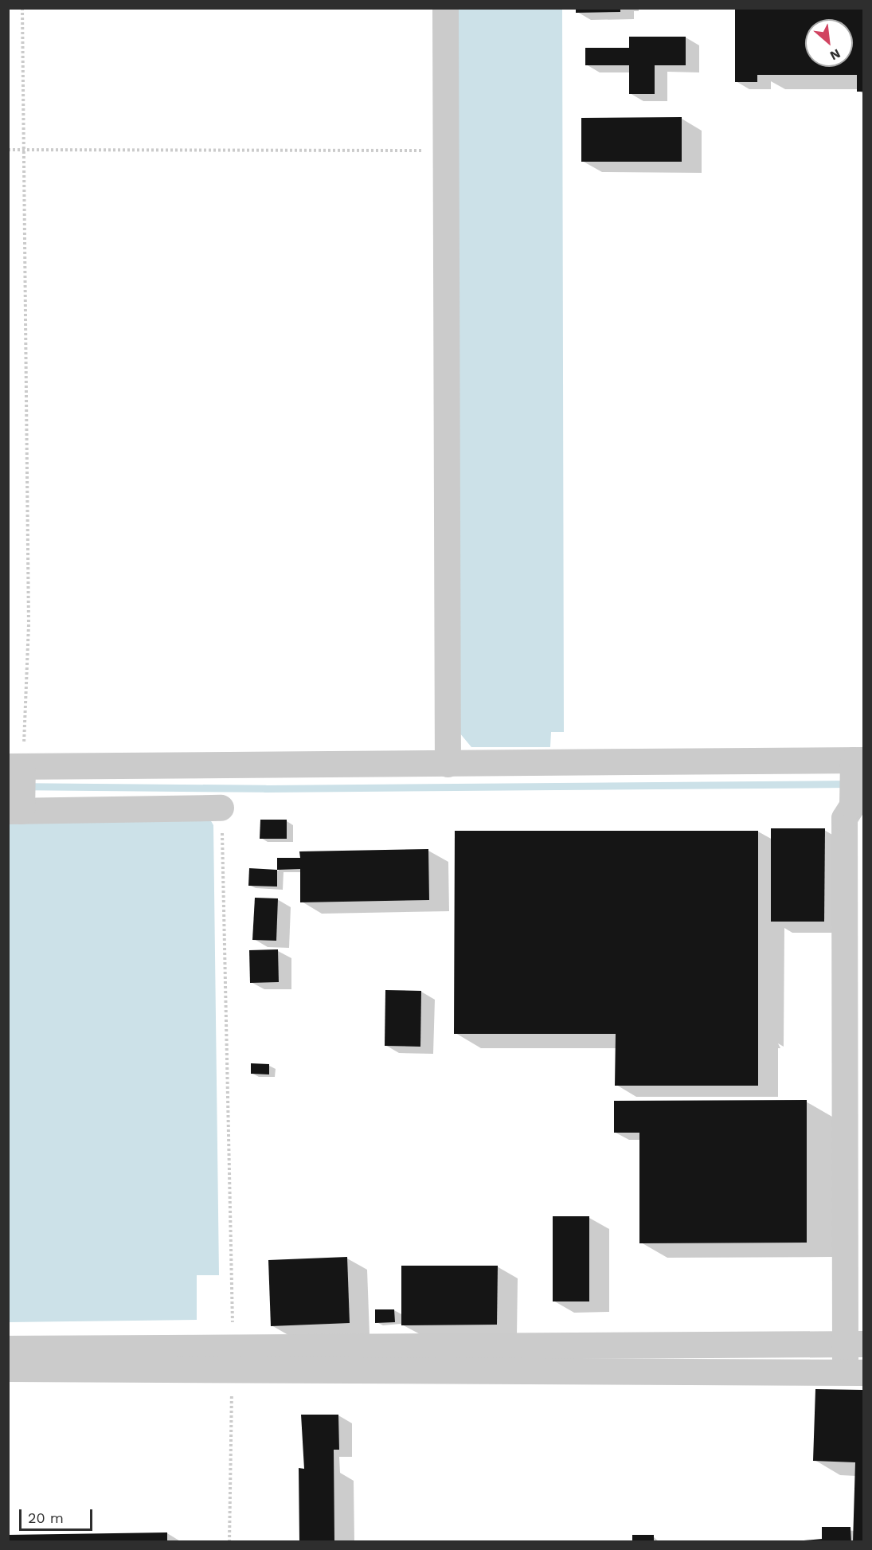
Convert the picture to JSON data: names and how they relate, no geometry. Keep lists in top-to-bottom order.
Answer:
{
  "scale_bar": "20 m",
  "north": "bottom right"
}
